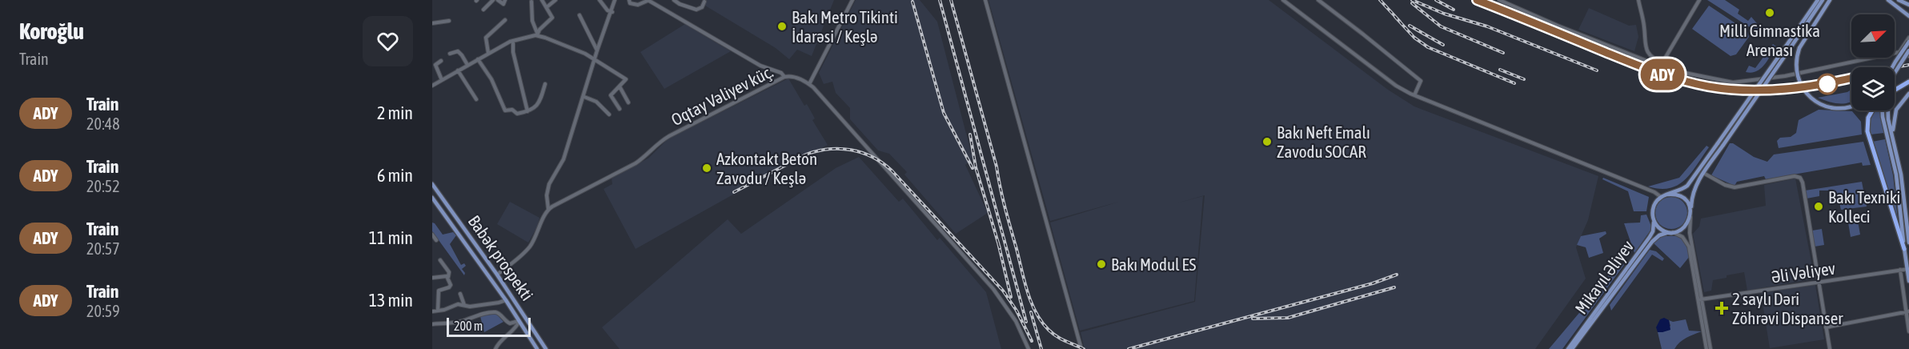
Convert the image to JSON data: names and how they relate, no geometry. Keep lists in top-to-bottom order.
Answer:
{
  "streets": {
    "main road": ["Babək prospekti", "Mikayıl Əliyev"],
    "street": ["Oqtay Vəliyev küç.", "Əli Vəliyev"]
  },
  "places": {
    "other": [
      "Milli Gimnastika Arenası",
      "Bakı Metro Tikinti İdarəsi / Keşlə",
      "Bakı Neft Emalı Zavodu SOCAR",
      "Azkontakt Beton Zavodu / Keşlə",
      "Bakı Texniki Kolleci",
      "Bakı Modul ES"
    ],
    "health": ["2 saylı Dəri Zöhrəvi Dispanser"]
  },
  "scale_bar": "200 m",
  "north": "top right",
  "page": {
    "heading": ["Koroğlu", "Train"],
    "on_map": "ADY",
    "list": [
      {
        "mark": "ADY",
        "name": "Train",
        "note": "20:48",
        "value": "2 min"
      },
      {
        "mark": "ADY",
        "name": "Train",
        "note": "20:52",
        "value": "6 min"
      },
      {
        "mark": "ADY",
        "name": "Train",
        "note": "20:57",
        "value": "11 min"
      },
      {
        "mark": "ADY",
        "name": "Train",
        "note": "20:59",
        "value": "13 min"
      }
    ],
    "scale": "200 m"
  }
}
